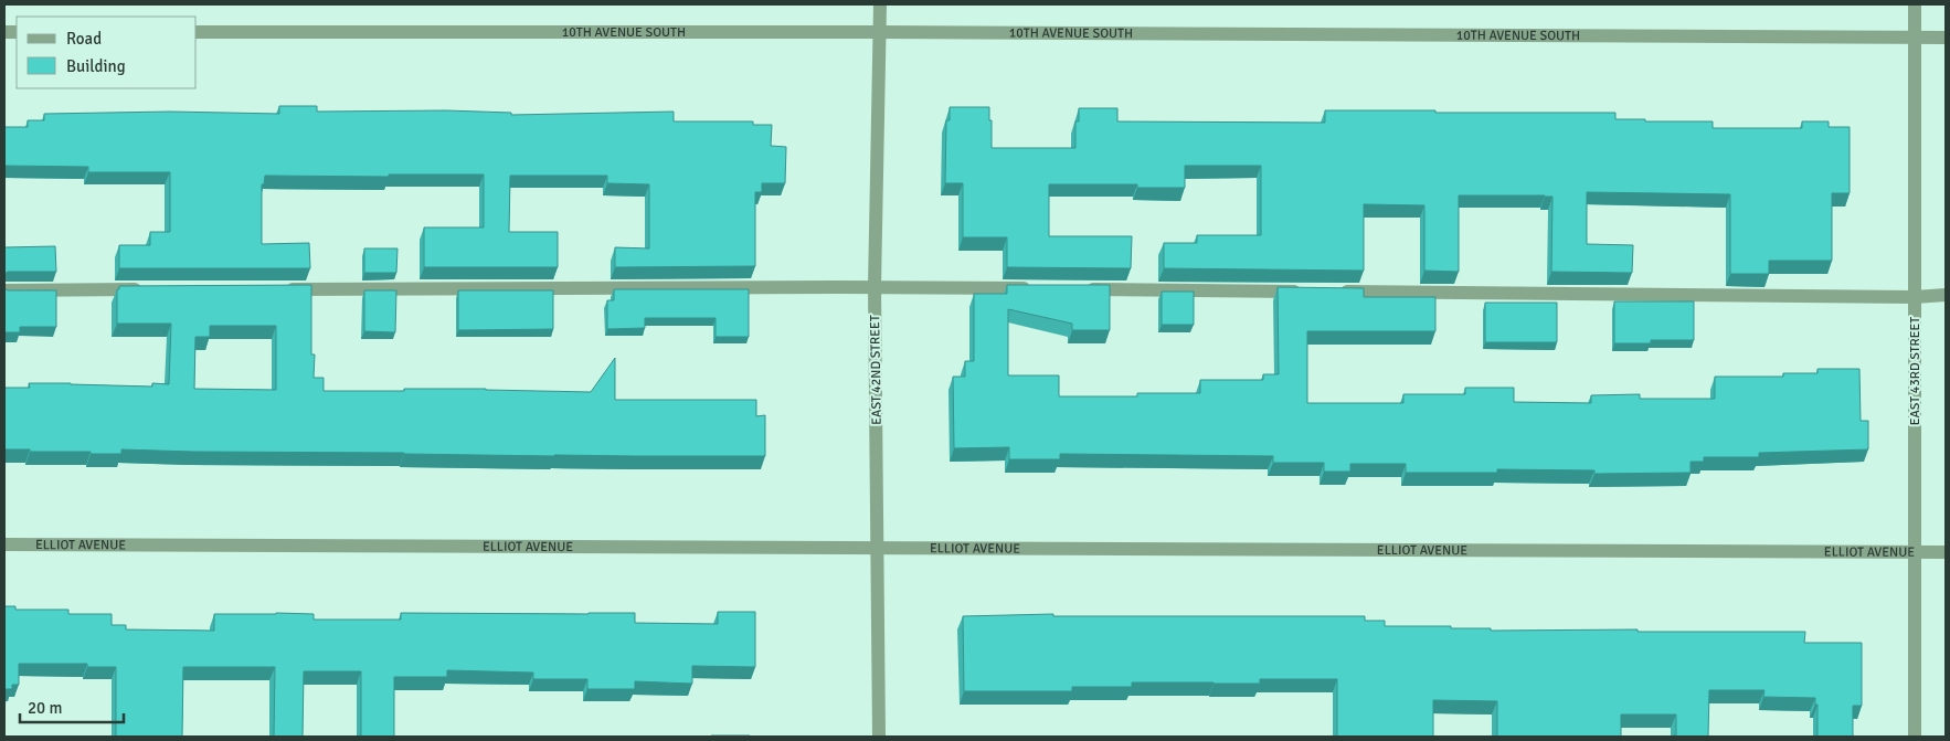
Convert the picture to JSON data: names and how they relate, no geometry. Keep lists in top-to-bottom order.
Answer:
{
  "streets": {
    "street": [
      "10TH AVENUE SOUTH",
      "EAST 42ND STREET",
      "EAST 43RD STREET",
      "ELLIOT AVENUE"
    ]
  },
  "crossings": [
    ["10TH AVENUE SOUTH", "EAST 42ND STREET"],
    ["10TH AVENUE SOUTH", "EAST 43RD STREET"],
    ["EAST 42ND STREET", "ELLIOT AVENUE"],
    ["EAST 43RD STREET", "ELLIOT AVENUE"]
  ],
  "legend": ["Road", "Building"],
  "scale_bar": "20 m"
}
